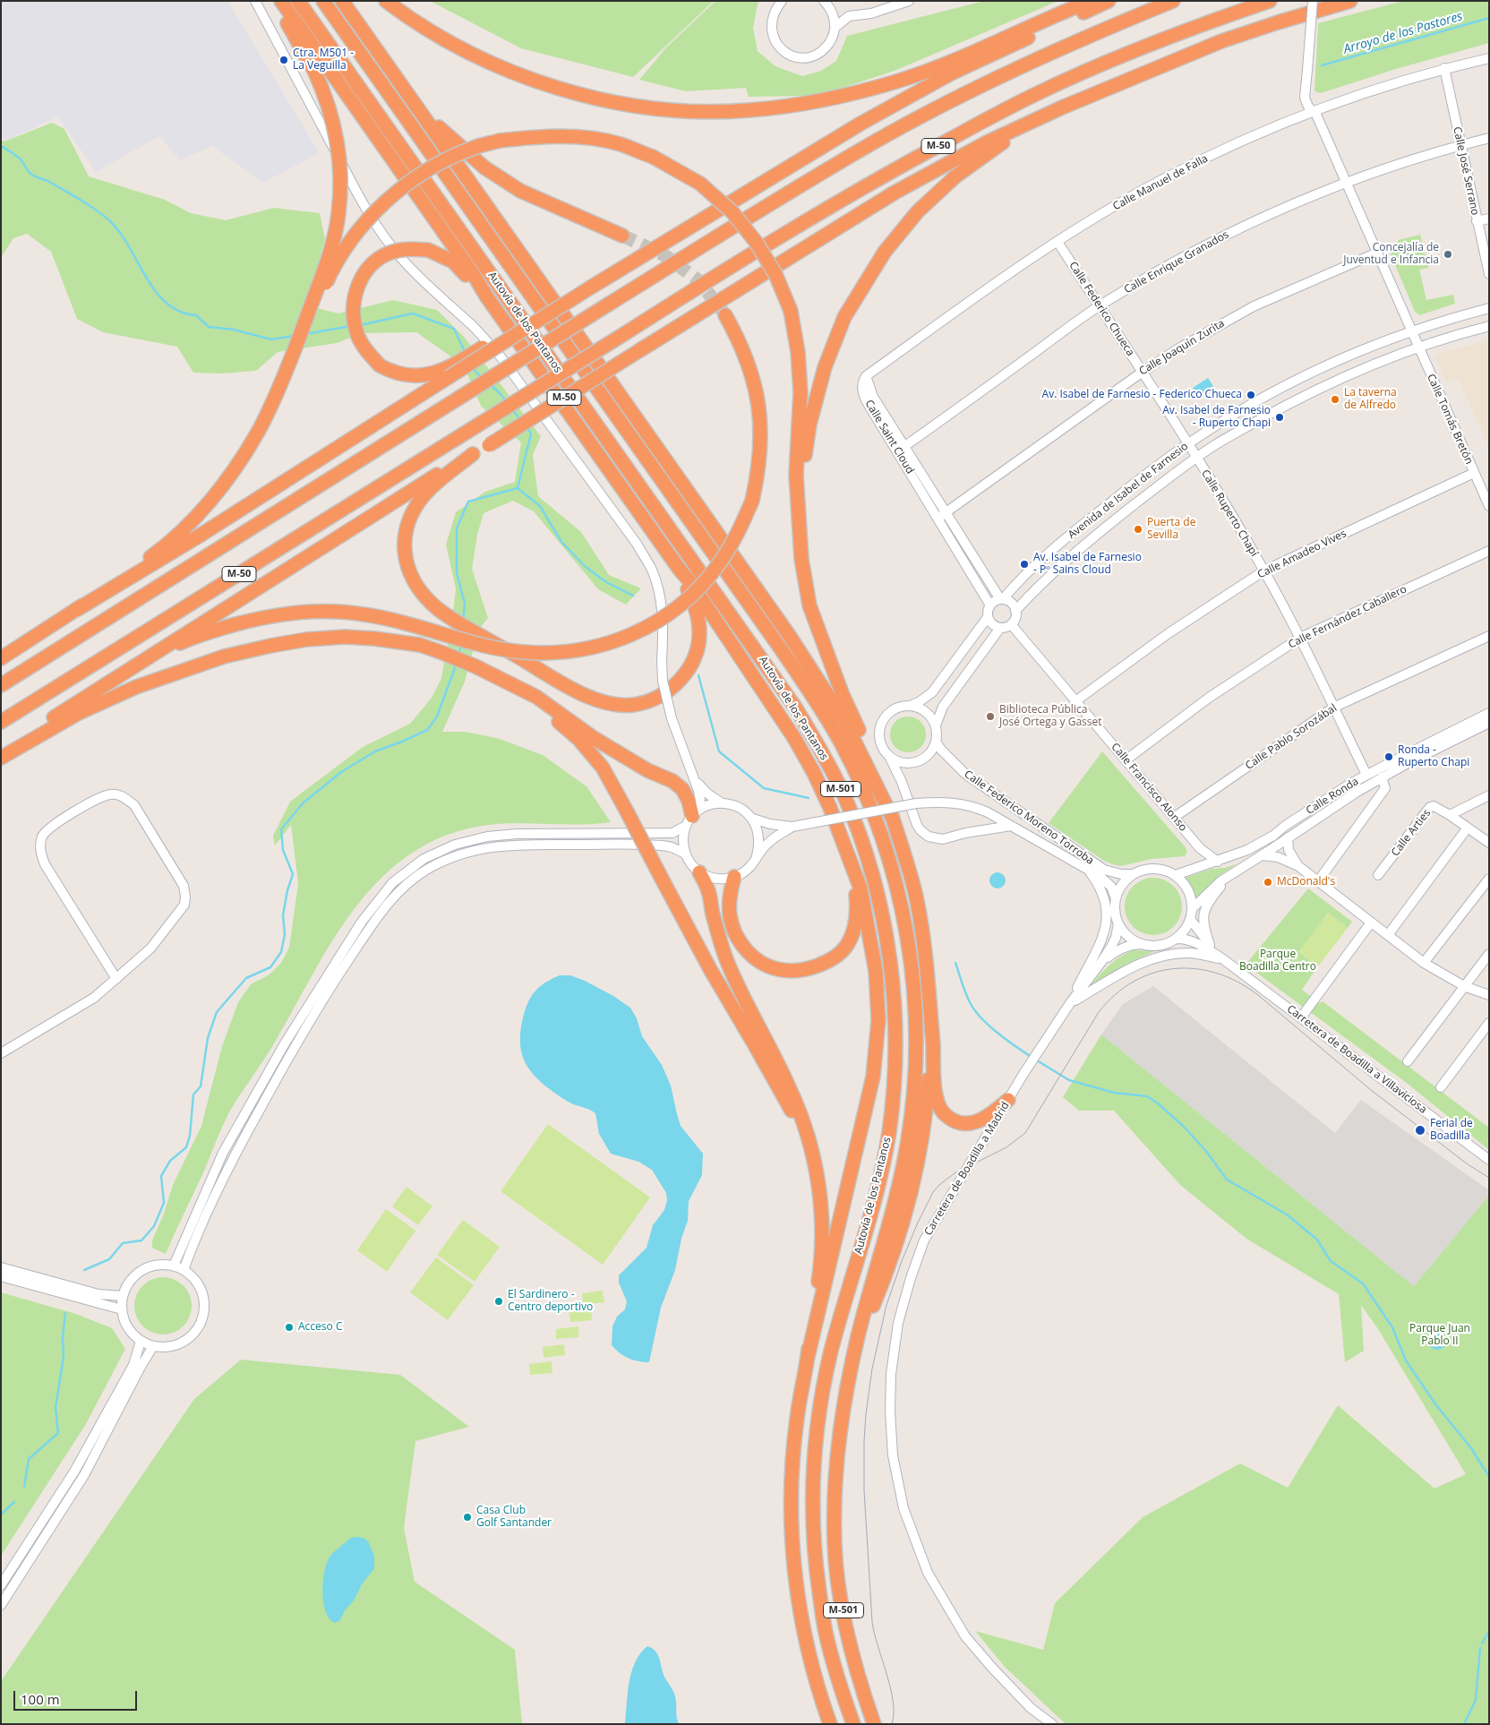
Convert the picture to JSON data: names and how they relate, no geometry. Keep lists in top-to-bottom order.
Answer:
{
  "streets": {
    "highway": ["M-50", "Autovía de los Pantanos", "M-501"],
    "street": [
      "Calle José Serrano",
      "Calle Manuel de Falla",
      "Calle Enrique Granados",
      "Calle Federico Chueca",
      "Calle Joaquín Zurita",
      "Calle Tomás Bretón",
      "Calle Saint Cloud",
      "Avenida de Isabel de Farnesio",
      "Calle Ruperto Chapí",
      "Calle Amadeo Vives",
      "Calle Fernández Caballero",
      "Calle Pablo Sorozábal",
      "Calle Francisco Alonso",
      "Calle Ronda",
      "Calle Federico Moreno Torroba",
      "Calle Arties",
      "Carretera de Boadilla a Villaviciosa",
      "Carretera de Boadilla a Madrid"
    ]
  },
  "crossings": [
    ["Calle José Serrano", "Calle Manuel de Falla"],
    ["Calle José Serrano", "Calle Enrique Granados"],
    ["Calle Manuel de Falla", "Calle Federico Chueca"],
    ["Calle Manuel de Falla", "Calle Tomás Bretón"],
    ["Calle Manuel de Falla", "Calle Saint Cloud"],
    ["Calle Enrique Granados", "Calle Federico Chueca"],
    ["Calle Enrique Granados", "Calle Tomás Bretón"],
    ["Calle Enrique Granados", "Calle Saint Cloud"],
    ["Calle Federico Chueca", "Calle Joaquín Zurita"],
    ["Calle Federico Chueca", "Avenida de Isabel de Farnesio"],
    ["Calle Federico Chueca", "Calle Ruperto Chapí"],
    ["Calle Joaquín Zurita", "Calle Tomás Bretón"],
    ["Calle Joaquín Zurita", "Calle Saint Cloud"],
    ["Calle Tomás Bretón", "Avenida de Isabel de Farnesio"],
    ["Calle Tomás Bretón", "Calle Amadeo Vives"],
    ["Calle Saint Cloud", "Avenida de Isabel de Farnesio"],
    ["Calle Saint Cloud", "Calle Francisco Alonso"],
    ["Avenida de Isabel de Farnesio", "Calle Ruperto Chapí"],
    ["Avenida de Isabel de Farnesio", "Calle Francisco Alonso"],
    ["Calle Ruperto Chapí", "Calle Amadeo Vives"],
    ["Calle Ruperto Chapí", "Calle Fernández Caballero"],
    ["Calle Ruperto Chapí", "Calle Pablo Sorozábal"],
    ["Calle Ruperto Chapí", "Calle Ronda"],
    ["Calle Amadeo Vives", "Calle Francisco Alonso"],
    ["Calle Fernández Caballero", "Calle Francisco Alonso"],
    ["Calle Pablo Sorozábal", "Calle Francisco Alonso"],
    ["Calle Francisco Alonso", "Calle Ronda"],
    ["Calle Ronda", "Calle Federico Moreno Torroba"],
    ["Calle Ronda", "Carretera de Boadilla a Villaviciosa"],
    ["Calle Ronda", "Carretera de Boadilla a Madrid"],
    ["Calle Federico Moreno Torroba", "Carretera de Boadilla a Villaviciosa"],
    ["Calle Federico Moreno Torroba", "Carretera de Boadilla a Madrid"],
    ["Carretera de Boadilla a Villaviciosa", "Carretera de Boadilla a Madrid"]
  ],
  "water": ["Arroyo de los Pastores"],
  "parks": ["Parque Boadilla Centro", "Parque Juan Pablo II"],
  "places": [
    "Ctra. M501 - La Veguilla",
    "Concejalía de Juventud e Infancia",
    "Av. Isabel de Farnesio - Federico Chueca",
    "La taverna de Alfredo",
    "Av. Isabel de Farnesio - Ruperto Chapi",
    "Puerta de Sevilla",
    "Av. Isabel de Farnesio - Pº Sains Cloud",
    "Biblioteca Pública José Ortega y Gasset",
    "Ronda - Ruperto Chapi",
    "McDonald's",
    "Ferial de Boadilla",
    "El Sardinero - Centro deportivo",
    "Acceso C",
    "Casa Club Golf Santander"
  ],
  "scale_bar": "100 m"
}
